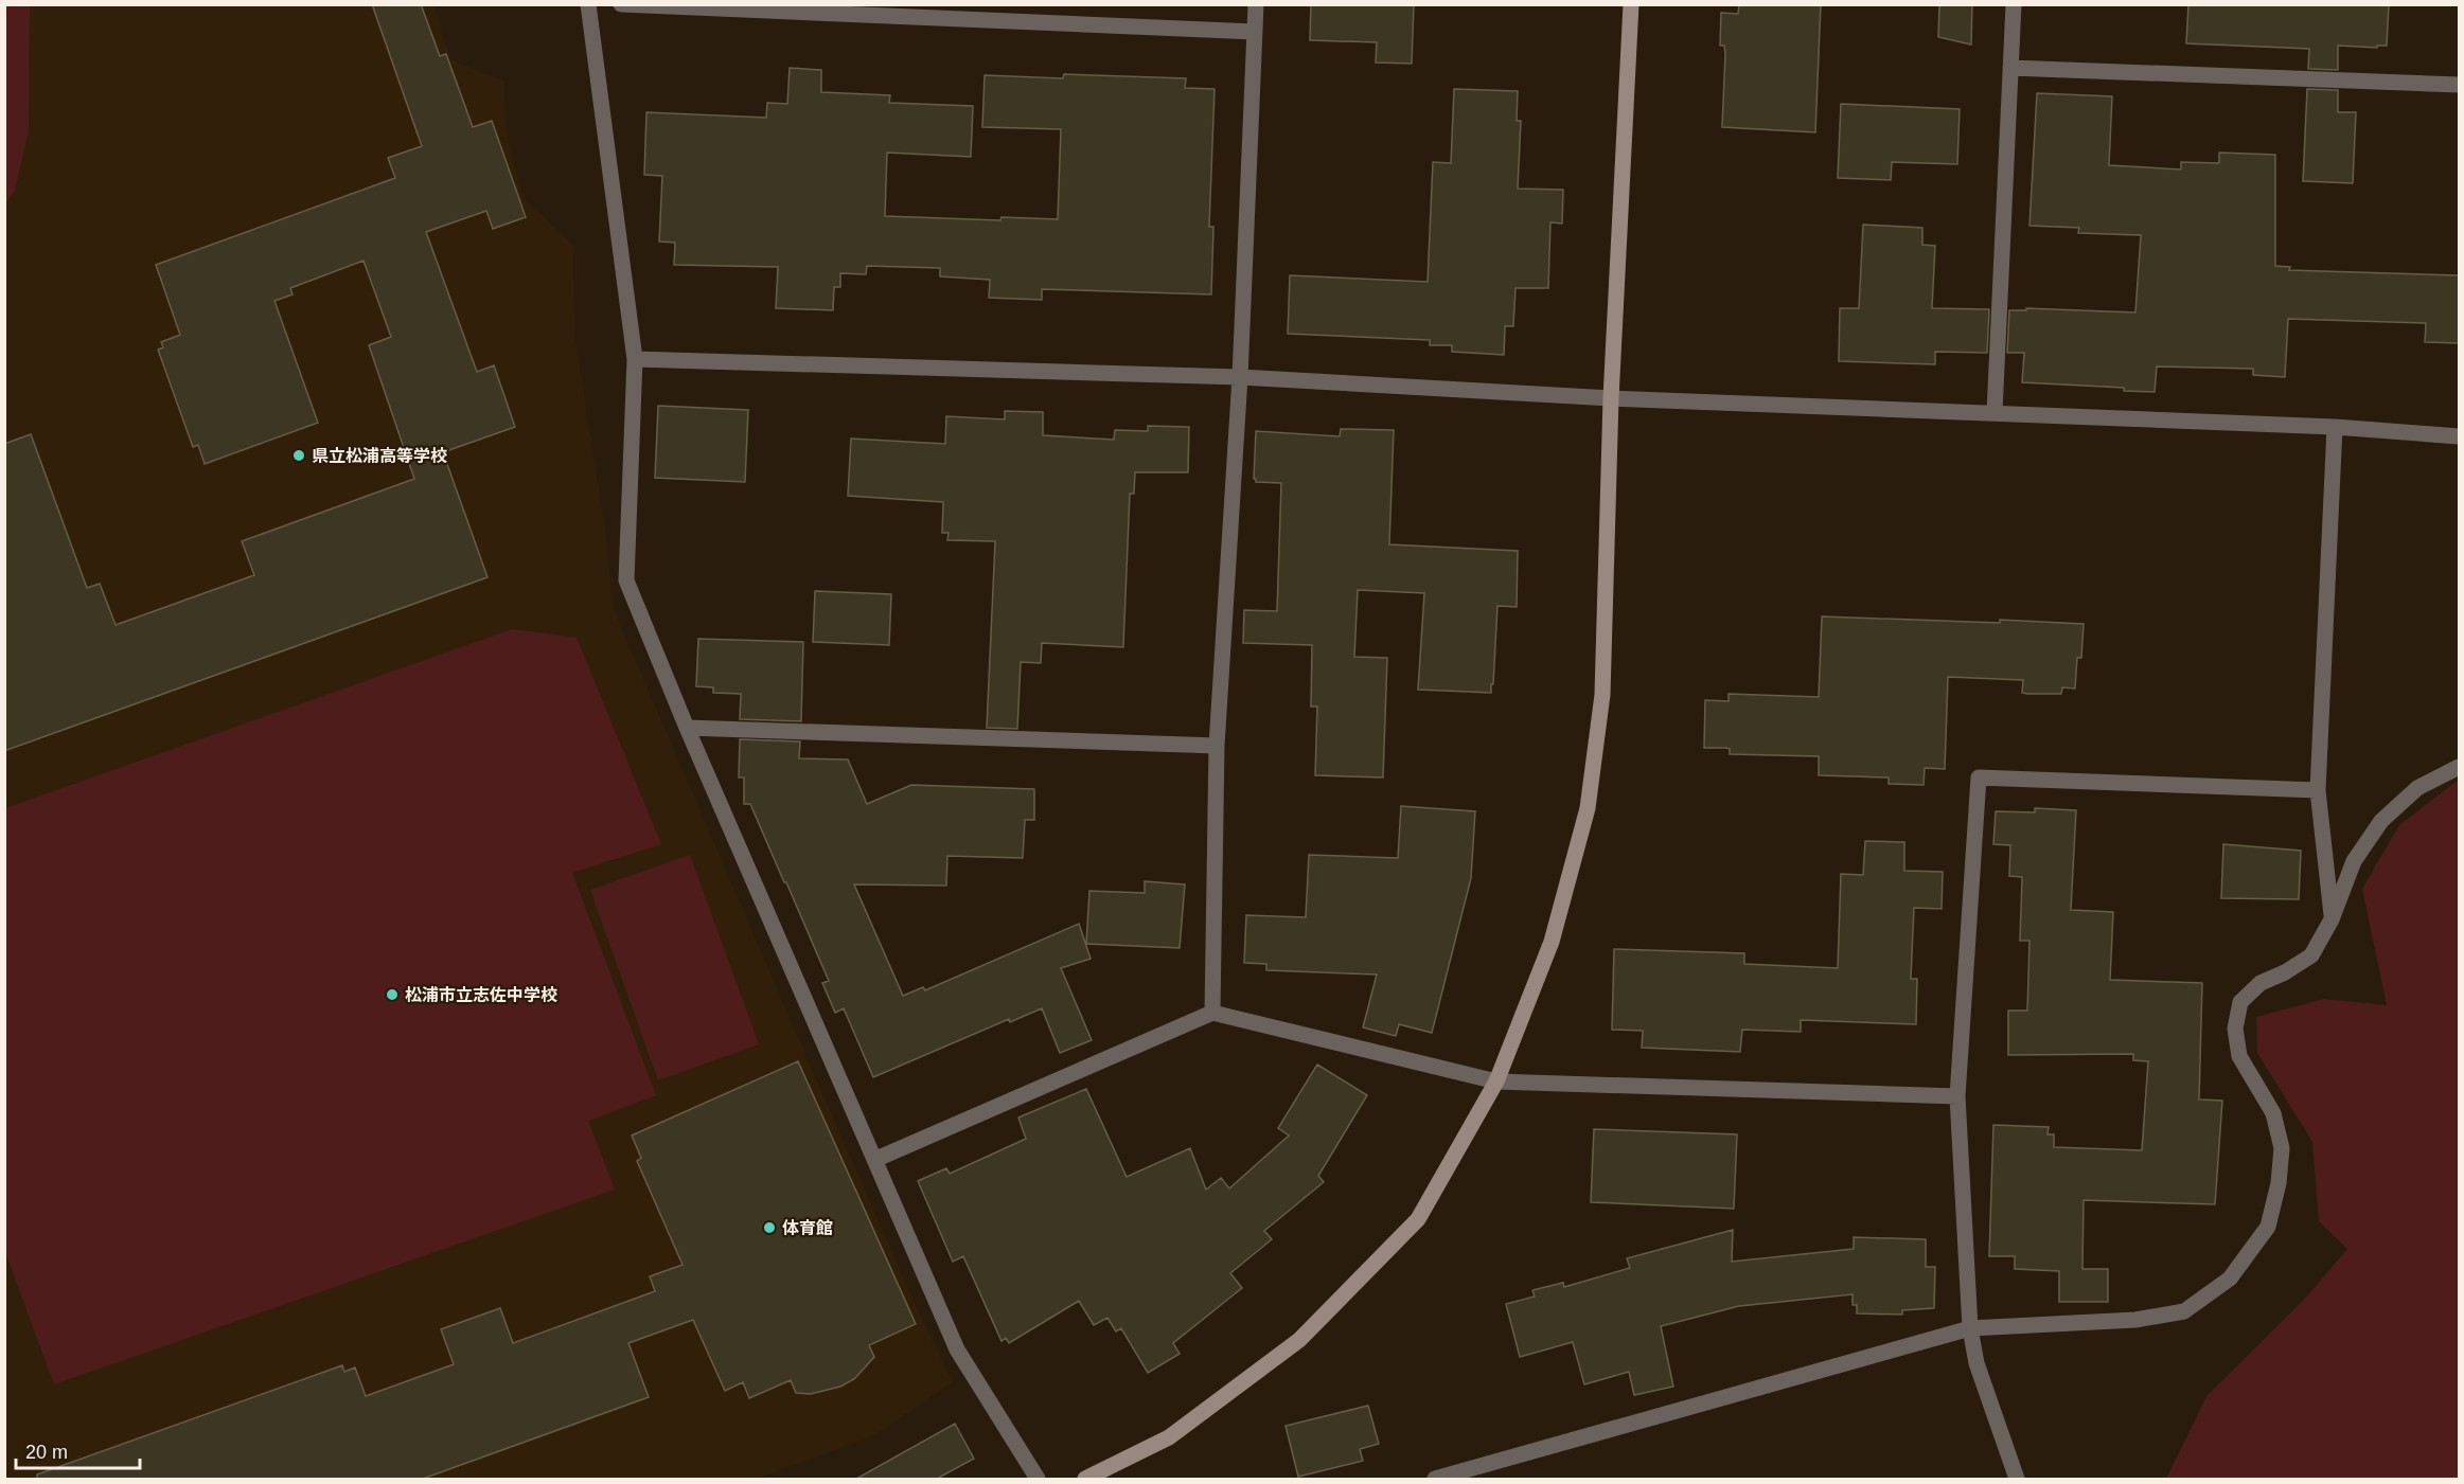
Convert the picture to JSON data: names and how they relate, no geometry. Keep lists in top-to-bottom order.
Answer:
{
  "places": ["県立松浦高等学校", "松浦市立志佐中学校", "体育館"],
  "scale_bar": "20 m"
}
